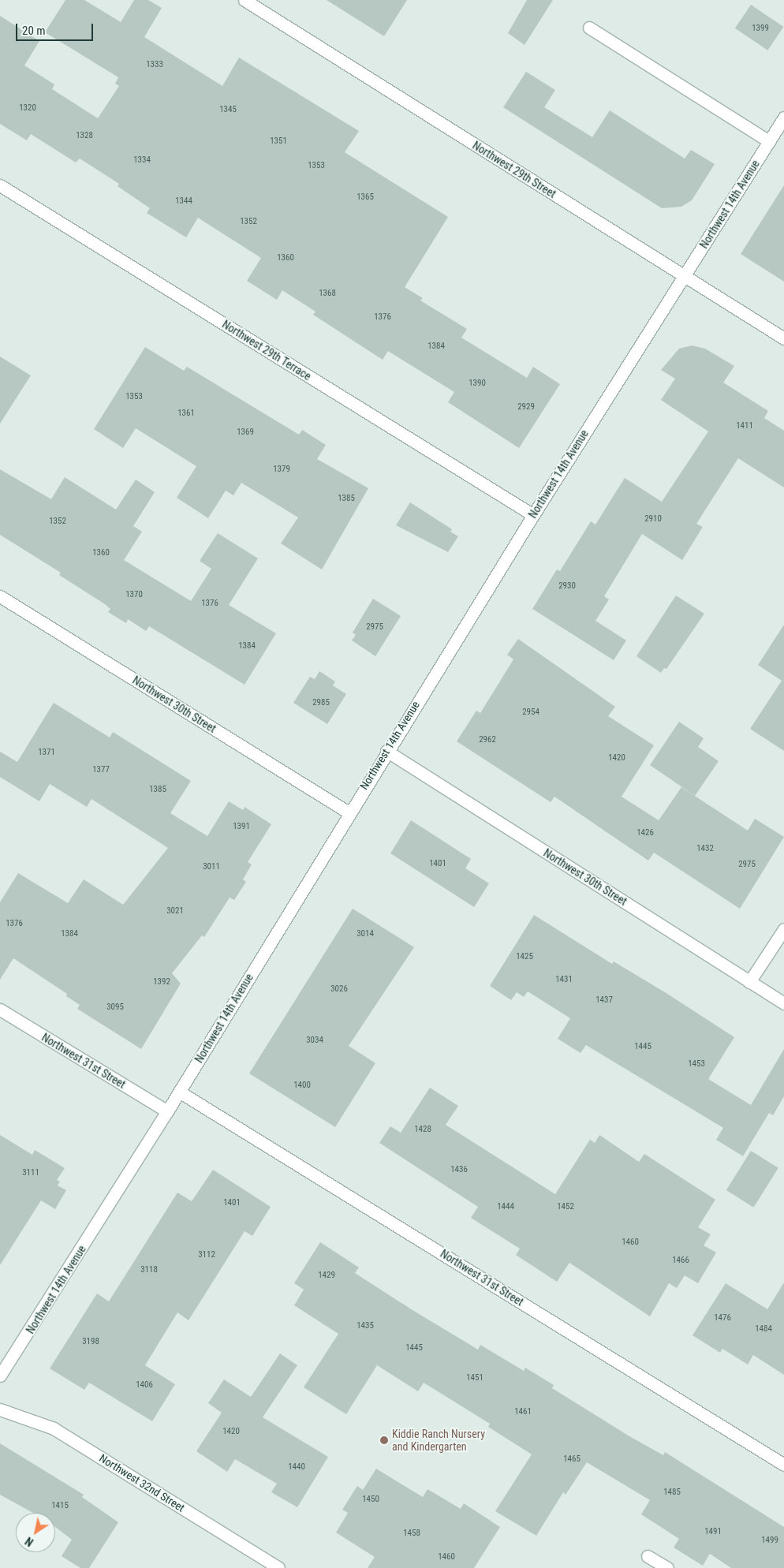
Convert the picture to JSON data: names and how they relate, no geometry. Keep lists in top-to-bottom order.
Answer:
{
  "streets": {
    "street": [
      "Northwest 29th Street",
      "Northwest 14th Avenue",
      "Northwest 29th Terrace",
      "Northwest 30th Street",
      "Northwest 31st Street",
      "Northwest 32nd Street"
    ]
  },
  "crossings": [
    ["Northwest 29th Street", "Northwest 14th Avenue"],
    ["Northwest 14th Avenue", "Northwest 29th Terrace"],
    ["Northwest 14th Avenue", "Northwest 30th Street"],
    ["Northwest 14th Avenue", "Northwest 31st Street"]
  ],
  "places": ["Kiddie Ranch Nursery and Kindergarten"],
  "house_numbers": [
    "1399",
    "1333",
    "1320",
    "1345",
    "1328",
    "1351",
    "1334",
    "1353",
    "1365",
    "1344",
    "1352",
    "1360",
    "1368",
    "1376",
    "1384",
    "1390",
    "1353",
    "2929",
    "1361",
    "1411",
    "1369",
    "1379",
    "1385",
    "2910",
    "1352",
    "1360",
    "2930",
    "1370",
    "1376",
    "2975",
    "1384",
    "2985",
    "2954",
    "2962",
    "1371",
    "1420",
    "1377",
    "1385",
    "1391",
    "1426",
    "1432",
    "1401",
    "2975",
    "3011",
    "3021",
    "1376",
    "1384",
    "3014",
    "1425",
    "1431",
    "1392",
    "3026",
    "1437",
    "3095",
    "3034",
    "1445",
    "1453",
    "1400",
    "1428",
    "1436",
    "3111",
    "1401",
    "1444",
    "1452",
    "1460",
    "3112",
    "1466",
    "3118",
    "1429",
    "1476",
    "1435",
    "1484",
    "3198",
    "1445",
    "1451",
    "1406",
    "1461",
    "1420",
    "1465",
    "1440",
    "1485",
    "1450",
    "1415",
    "1491",
    "1458",
    "1499",
    "1460"
  ],
  "scale_bar": "20 m",
  "north": "bottom left"
}
